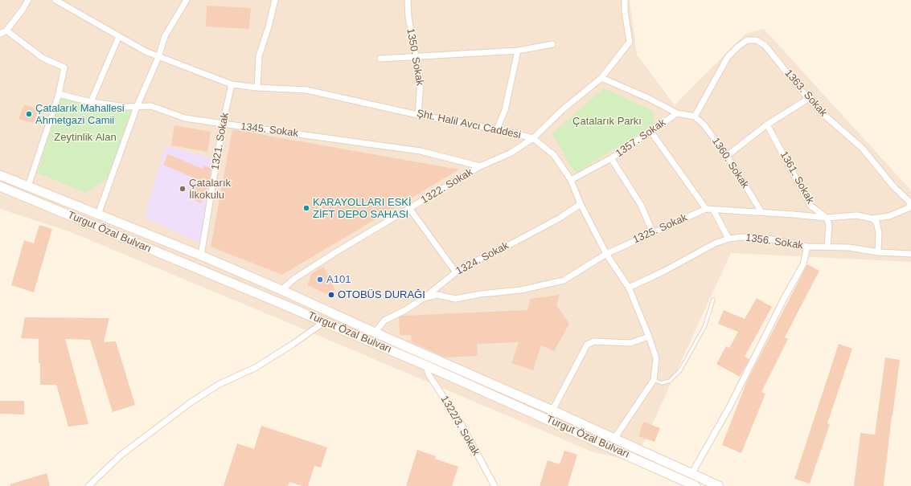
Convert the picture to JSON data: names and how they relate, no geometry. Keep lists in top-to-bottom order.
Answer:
{
  "streets": {
    "main road": ["Turgut Özal Bulvarı"],
    "street": [
      "1350. Sokak",
      "1363. Sokak",
      "Şht. Halil Avcı Caddesi",
      "1345. Sokak",
      "1357. Sokak",
      "1321. Sokak",
      "1360. Sokak",
      "1361. Sokak",
      "1322. Sokak",
      "1325. Sokak",
      "1356. Sokak",
      "1324. Sokak",
      "1322/3. Sokak"
    ]
  },
  "crossings": [
    ["1350. Sokak", "Şht. Halil Avcı Caddesi"],
    ["1363. Sokak", "1357. Sokak"],
    ["1363. Sokak", "1360. Sokak"],
    ["Şht. Halil Avcı Caddesi", "1357. Sokak"],
    ["Şht. Halil Avcı Caddesi", "1321. Sokak"],
    ["Şht. Halil Avcı Caddesi", "1322. Sokak"],
    ["Şht. Halil Avcı Caddesi", "1325. Sokak"],
    ["Şht. Halil Avcı Caddesi", "1356. Sokak"],
    ["Şht. Halil Avcı Caddesi", "1324. Sokak"],
    ["1345. Sokak", "1321. Sokak"],
    ["1345. Sokak", "1322. Sokak"],
    ["1357. Sokak", "1360. Sokak"],
    ["1321. Sokak", "Turgut Özal Bulvarı"],
    ["1322. Sokak", "Turgut Özal Bulvarı"],
    ["1325. Sokak", "1324. Sokak"],
    ["Turgut Özal Bulvarı", "1324. Sokak"],
    ["Turgut Özal Bulvarı", "1322/3. Sokak"]
  ],
  "parks": ["Çatalarık Parkı", "Zeytinlik Alan"],
  "places": [
    "Çatalarık Mahallesi Ahmetgazi Camii",
    "Çatalarık İlkokulu",
    "KARAYOLLARI ESKİ ZİFT DEPO SAHASI",
    "A101",
    "OTOBÜS DURAĞI"
  ]
}
